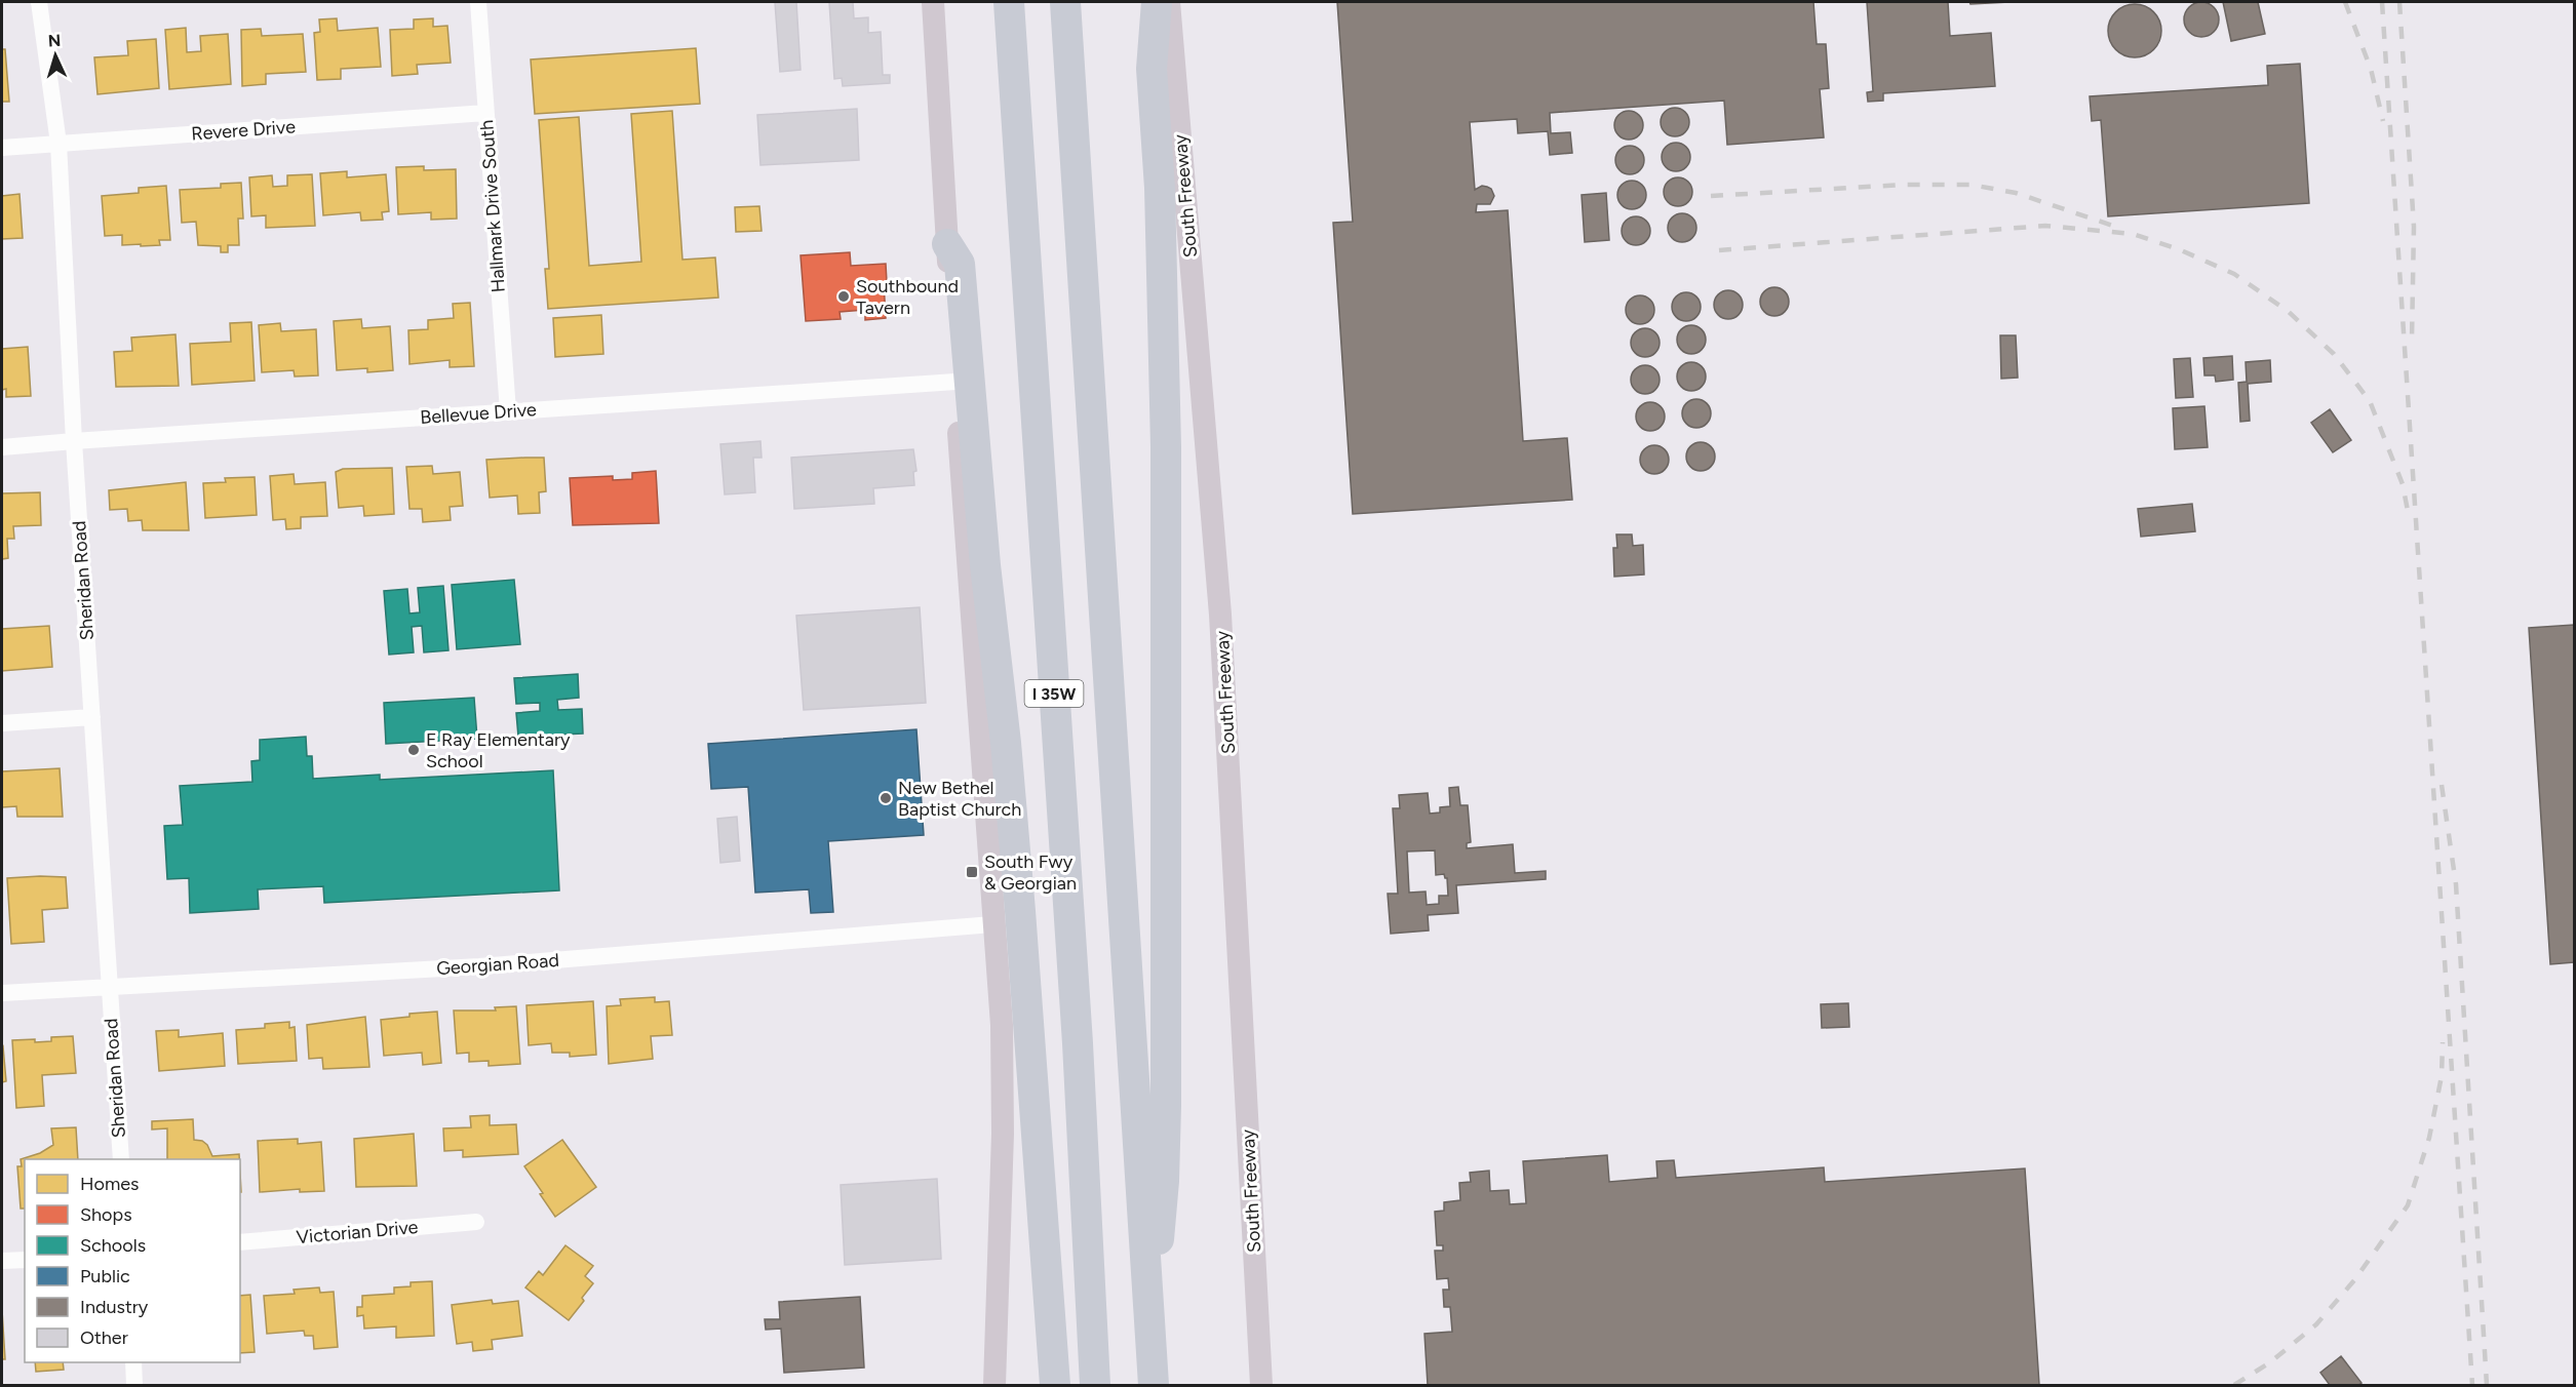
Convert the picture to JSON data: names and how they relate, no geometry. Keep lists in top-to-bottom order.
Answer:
{
  "streets": {
    "highway": ["I 35W"],
    "main road": ["South Freeway"],
    "street": [
      "Revere Drive",
      "Hallmark Drive South",
      "Bellevue Drive",
      "Sheridan Road",
      "Georgian Road",
      "Victorian Drive"
    ]
  },
  "crossings": [
    ["Revere Drive", "Hallmark Drive South"],
    ["Revere Drive", "Sheridan Road"],
    ["Hallmark Drive South", "Bellevue Drive"],
    ["Bellevue Drive", "Sheridan Road"],
    ["Sheridan Road", "Georgian Road"]
  ],
  "places": {
    "other": ["Southbound Tavern", "E Ray Elementary School", "New Bethel Baptist Church"],
    "transit": ["South Fwy & Georgian"]
  },
  "legend": [
    "Homes",
    "Shops",
    "Schools",
    "Public",
    "Industry",
    "Other"
  ],
  "north": "top"
}
